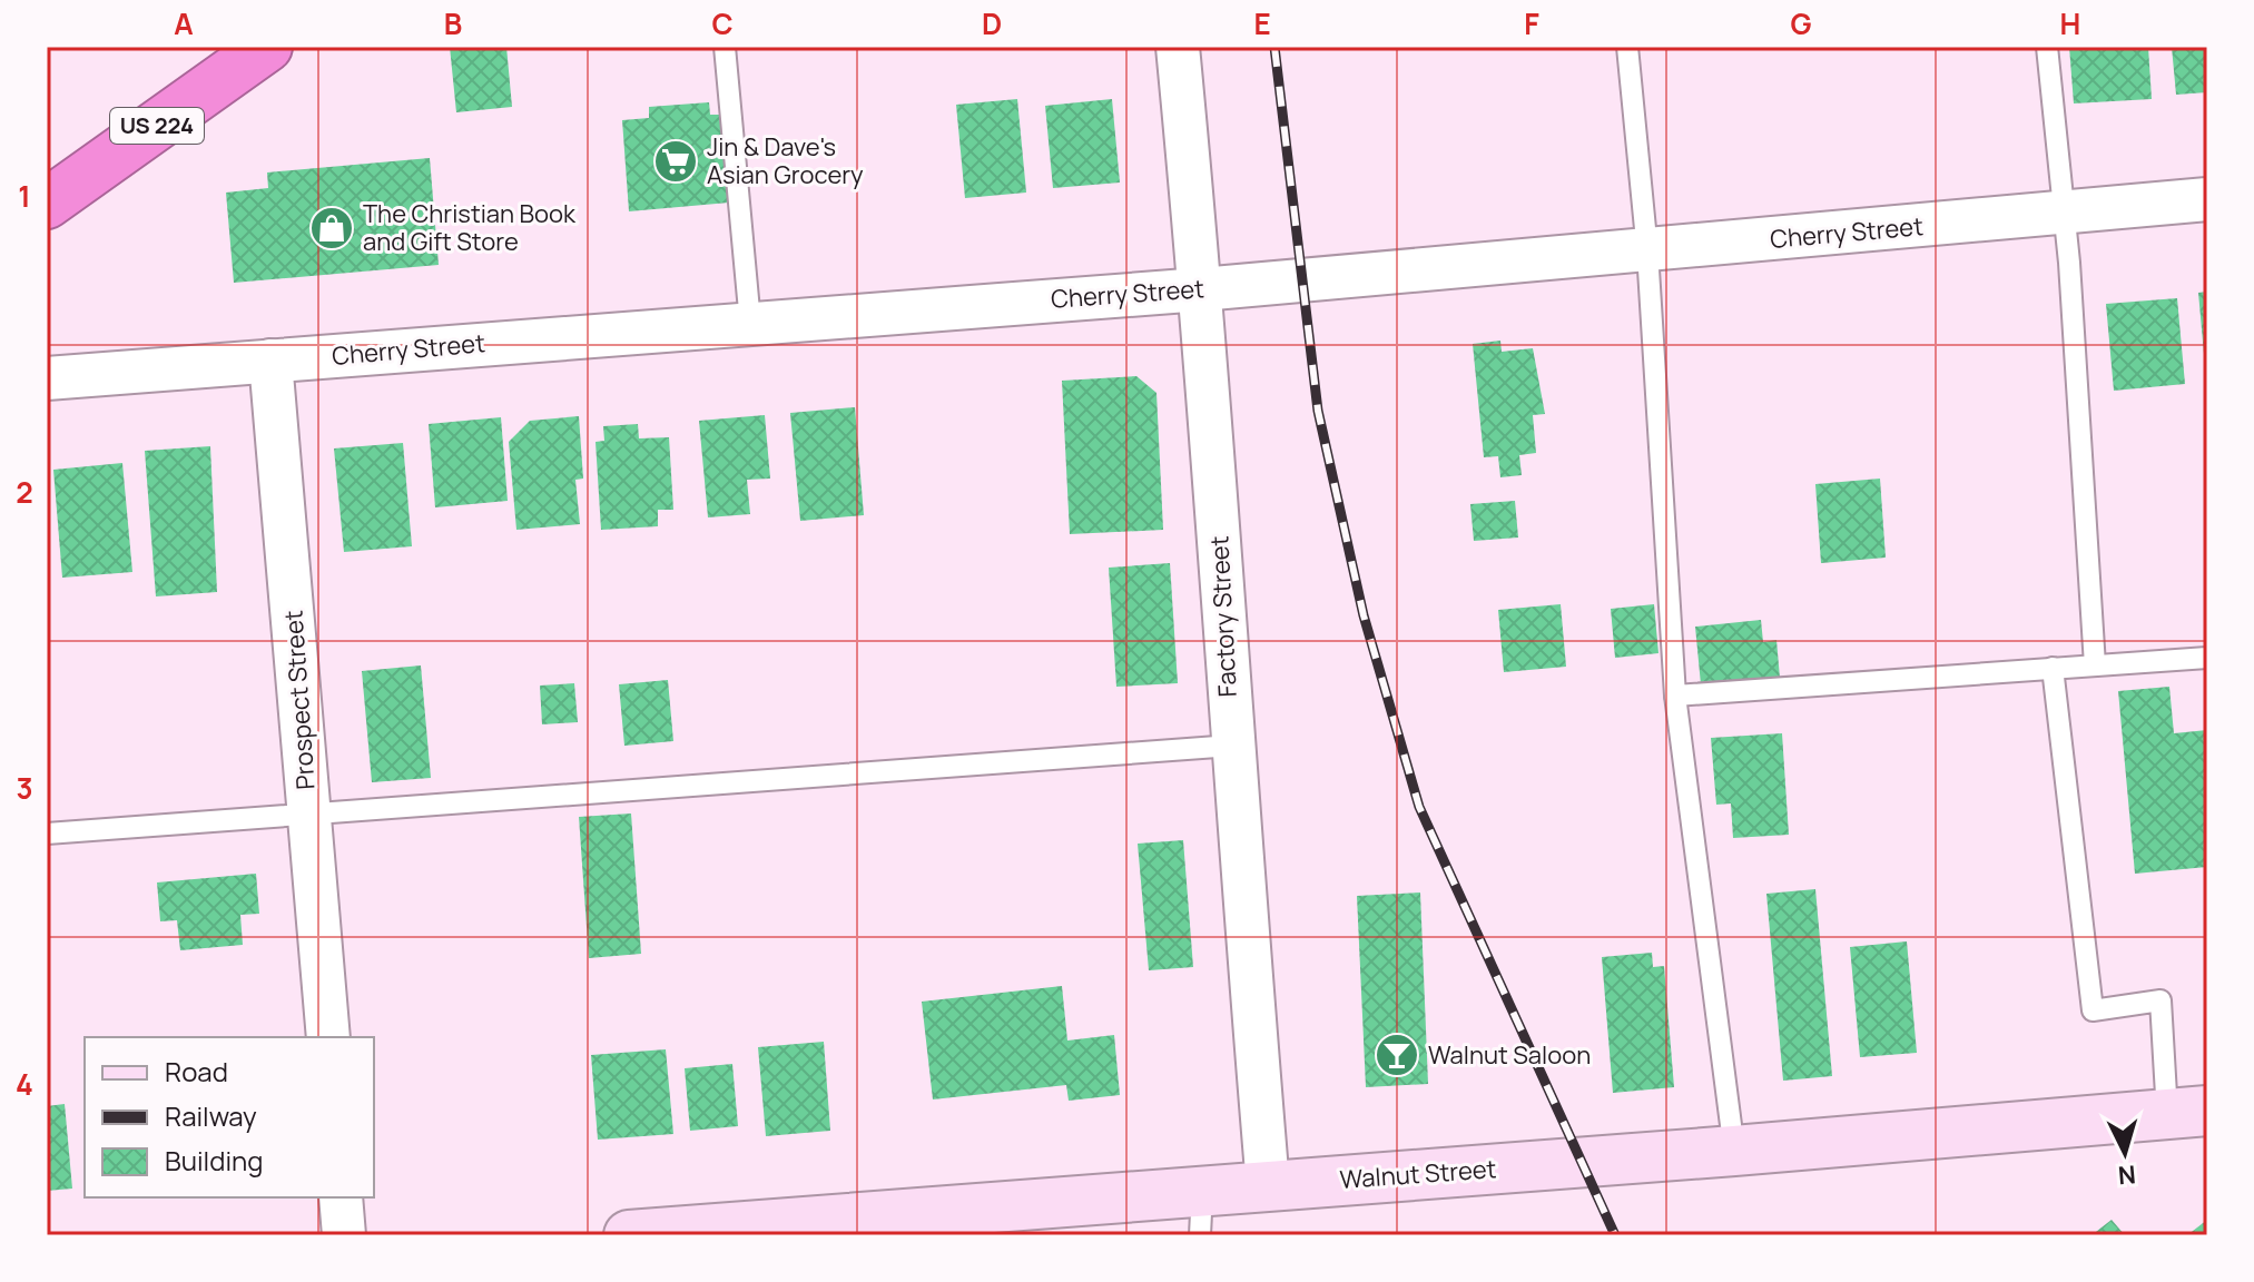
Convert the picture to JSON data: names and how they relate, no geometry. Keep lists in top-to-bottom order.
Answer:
{
  "streets": {
    "highway": ["US 224"],
    "street": [
      "Cherry Street",
      "Factory Street",
      "Prospect Street",
      "Walnut Street"
    ]
  },
  "crossings": [
    ["Cherry Street", "Factory Street"],
    ["Cherry Street", "Prospect Street"],
    ["Factory Street", "Walnut Street"]
  ],
  "places": {
    "supermarket": ["Jin & Dave's Asian Grocery"],
    "shop": ["The Christian Book and Gift Store"],
    "bar": ["Walnut Saloon"]
  },
  "legend": ["Road", "Railway", "Building"],
  "north": "bottom",
  "grid": {
    "columns": [
      "A",
      "B",
      "C",
      "D",
      "E",
      "F",
      "G",
      "H"
    ],
    "rows": [
      "1",
      "2",
      "3",
      "4"
    ]
  }
}
